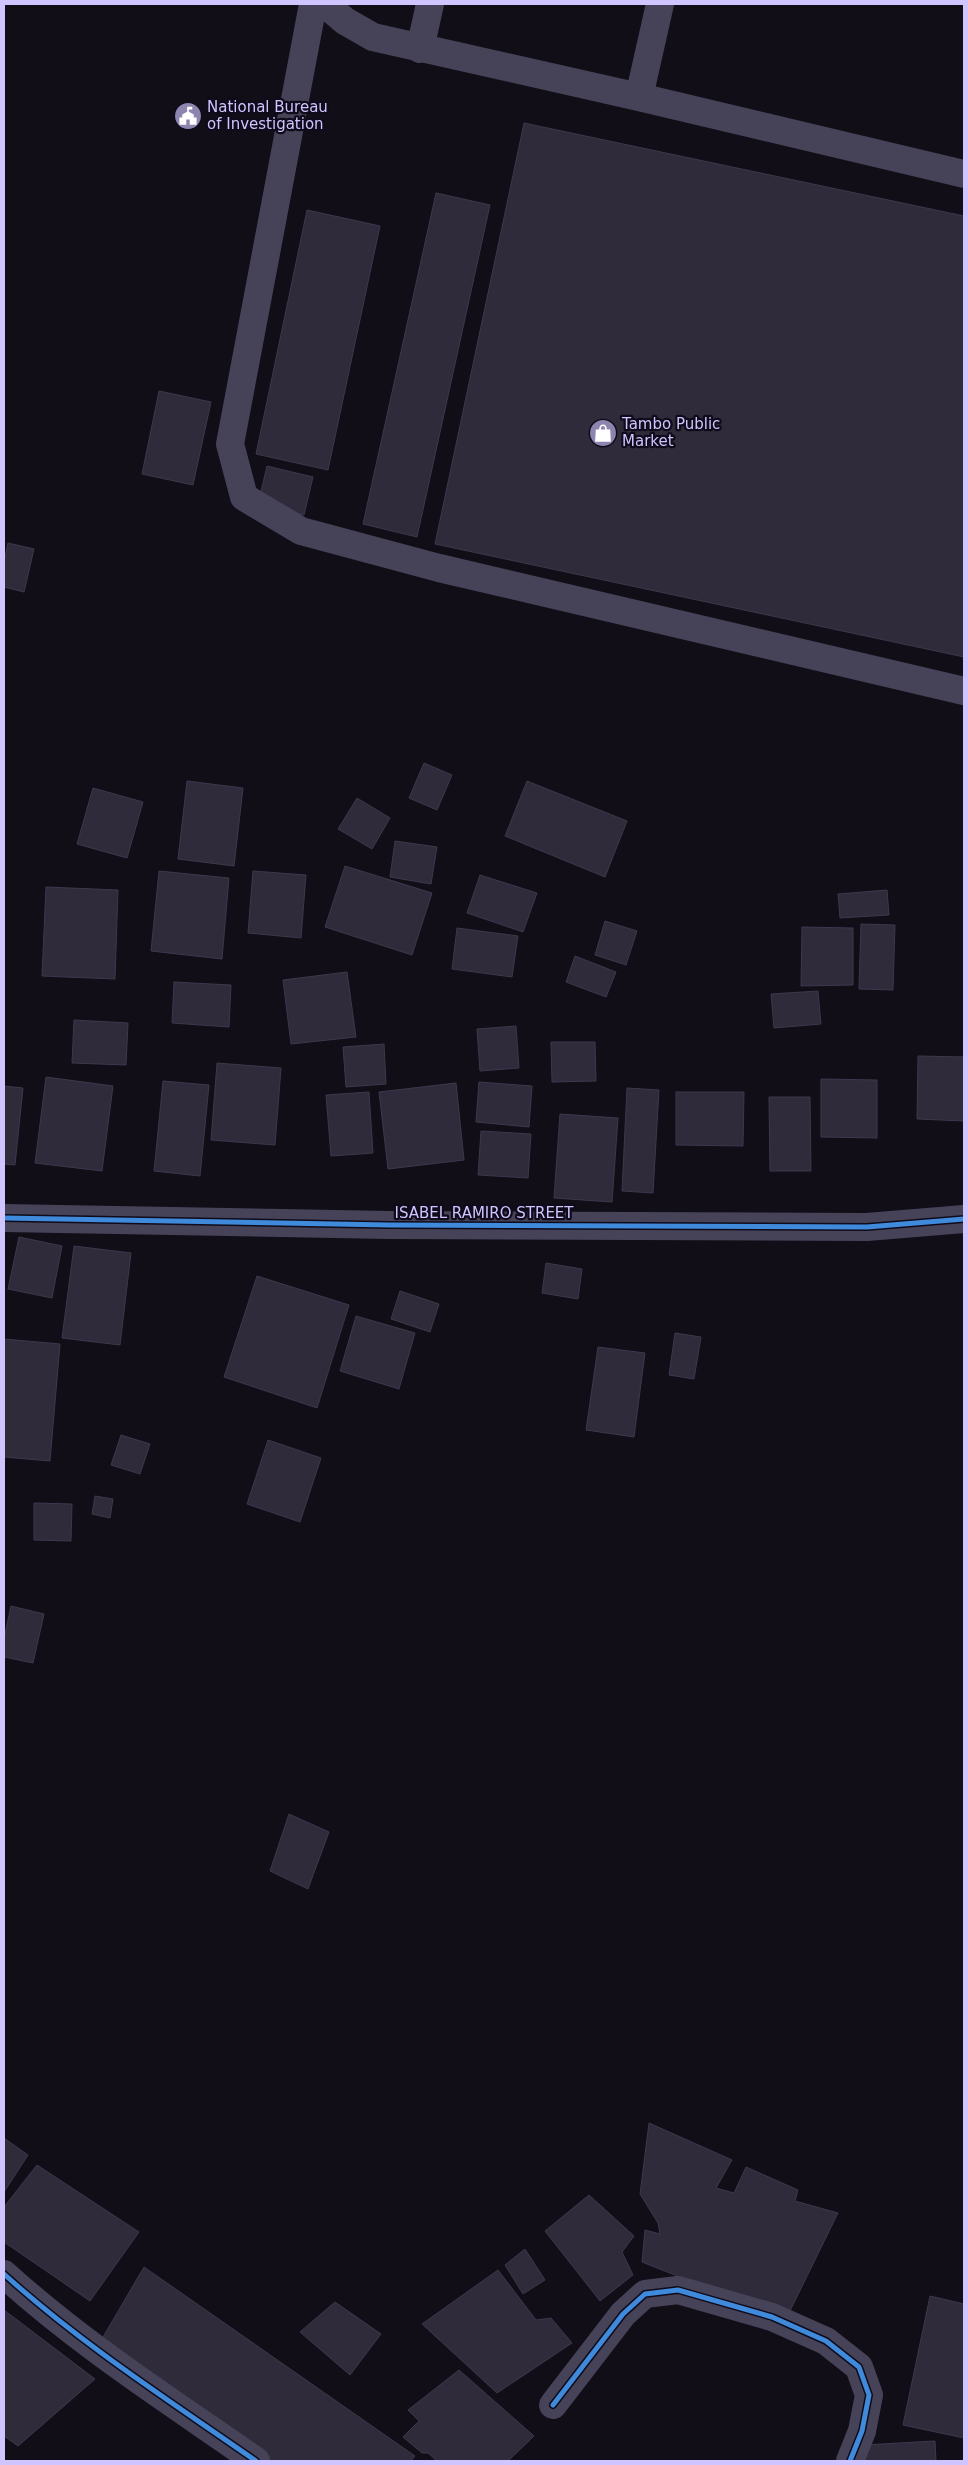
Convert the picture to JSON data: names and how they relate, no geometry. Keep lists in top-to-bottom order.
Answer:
{
  "streets": {
    "street": ["ISABEL RAMIRO STREET"]
  },
  "places": {
    "public building": ["National Bureau of Investigation"],
    "shop": ["Tambo Public Market"]
  }
}
